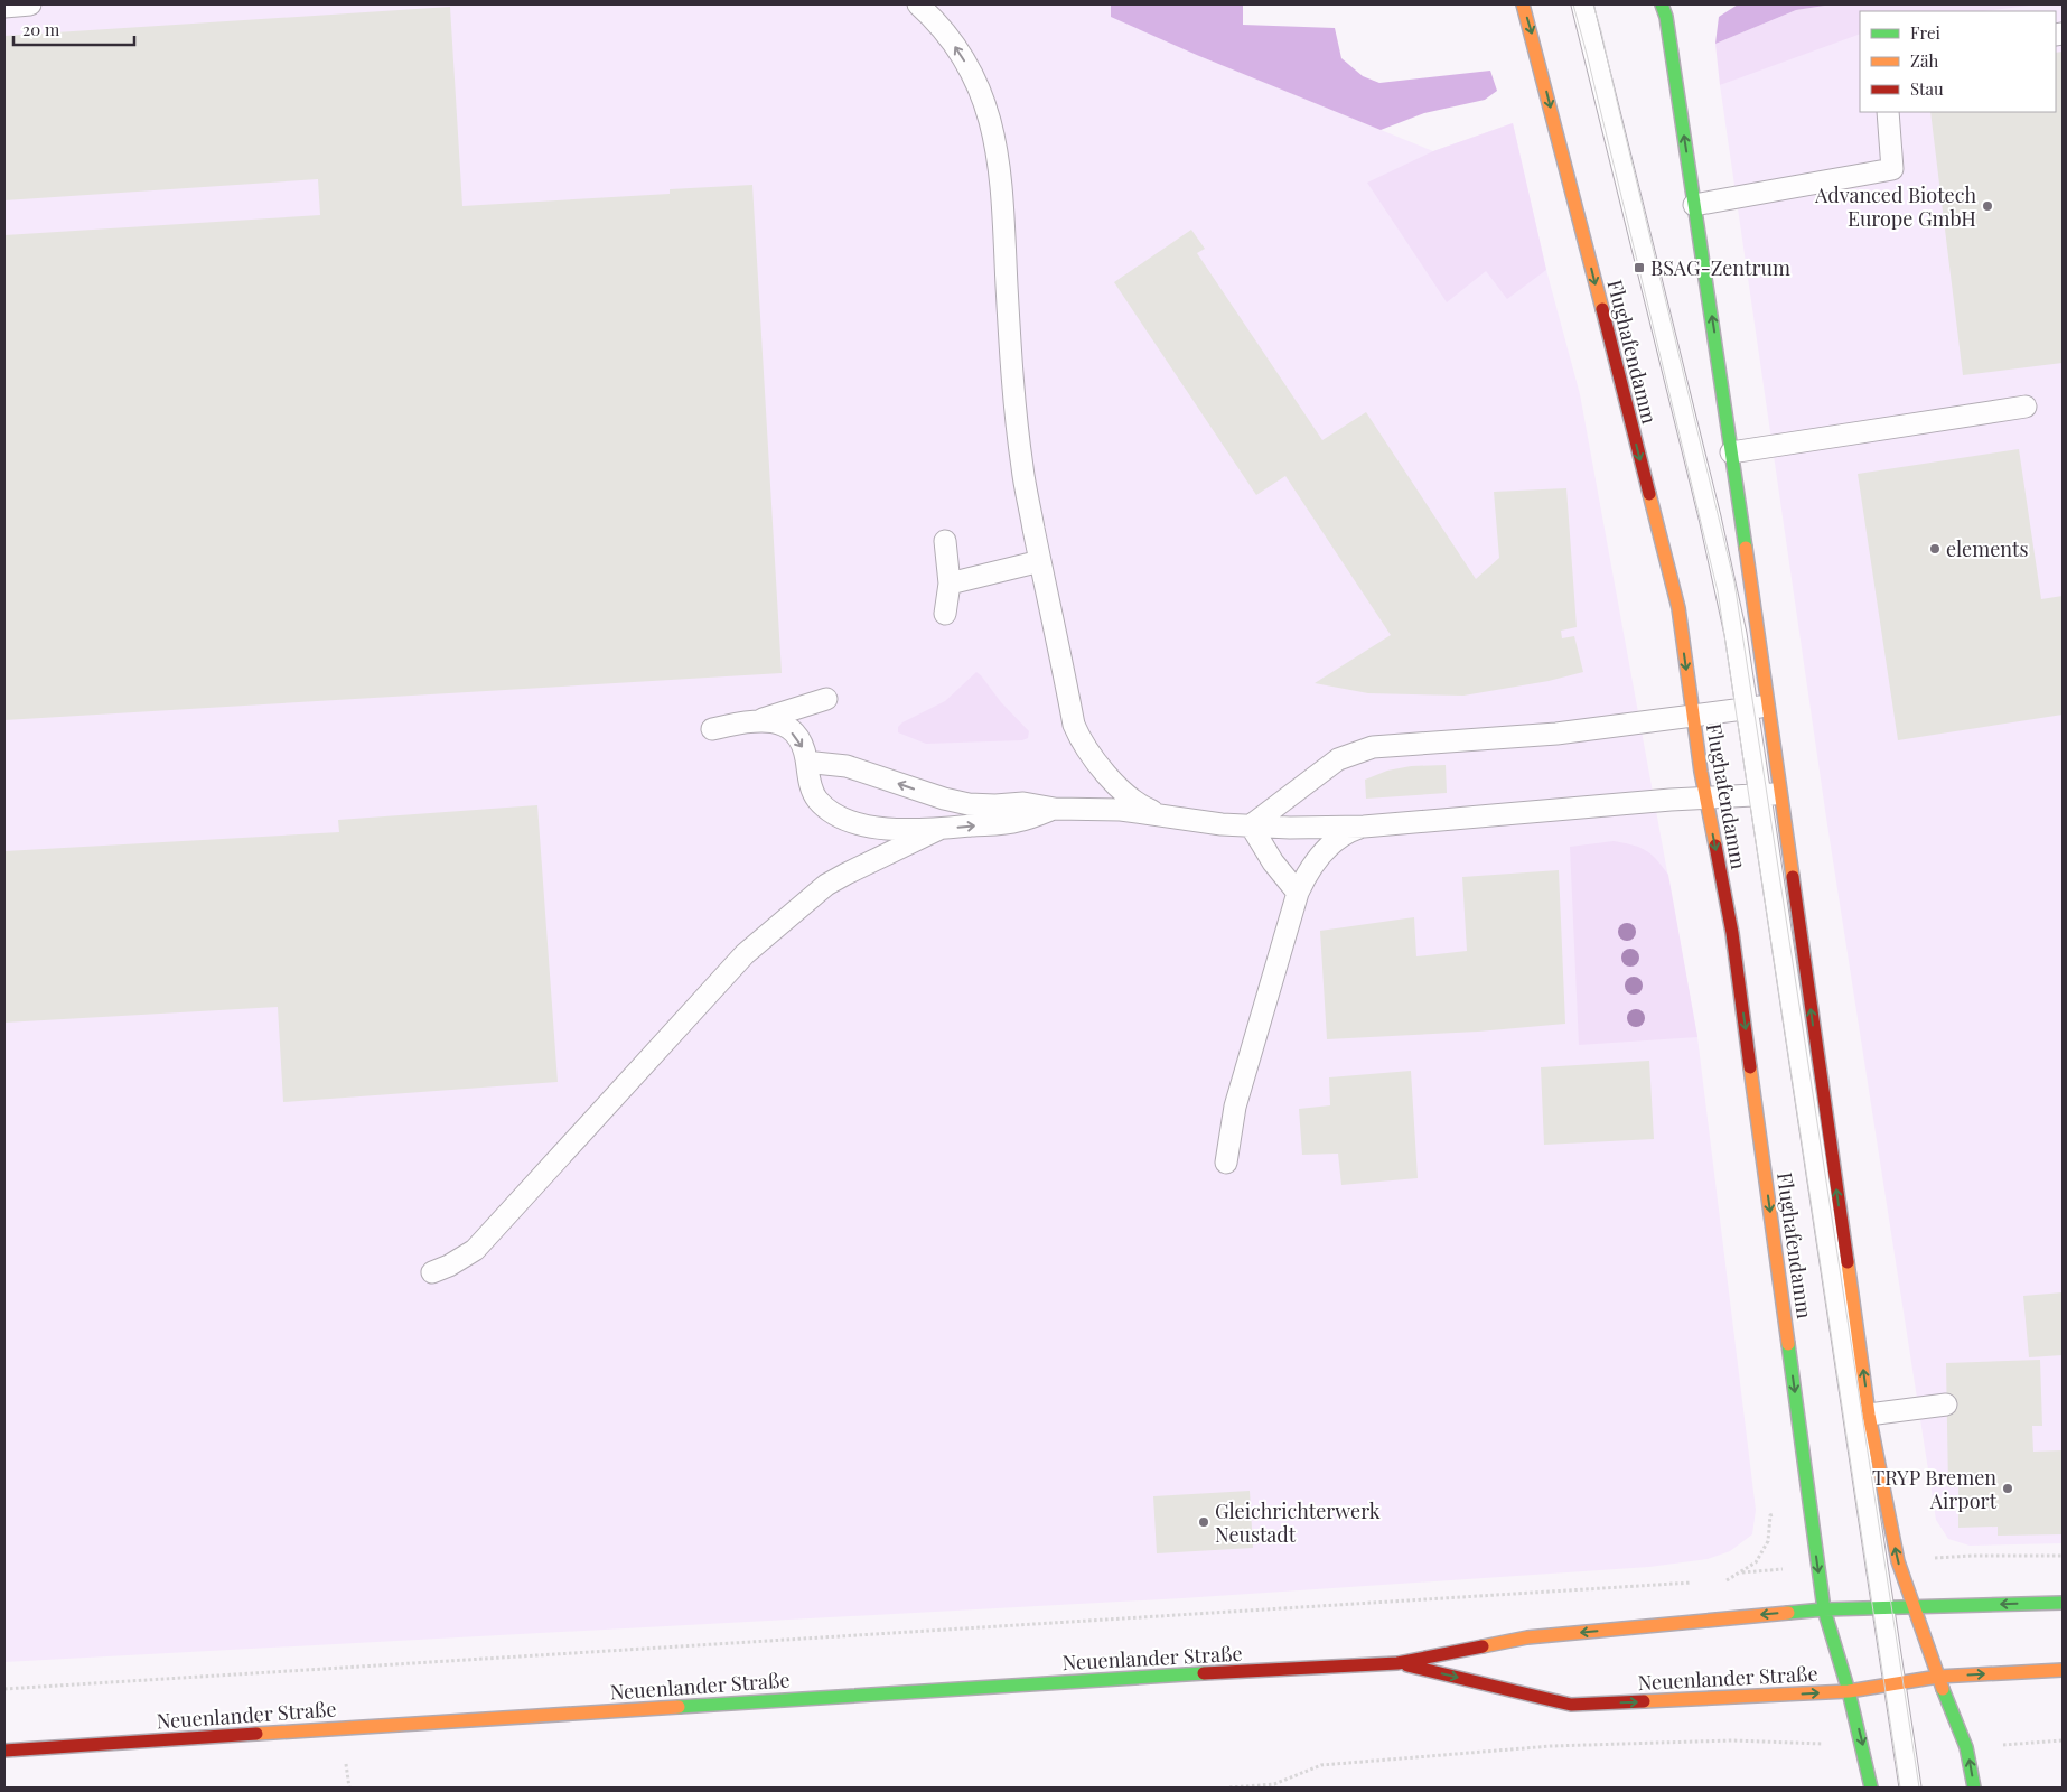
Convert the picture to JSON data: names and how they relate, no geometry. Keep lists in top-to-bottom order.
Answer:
{
  "streets": {
    "main road": ["Flughafendamm", "Neuenlander Straße"]
  },
  "crossings": [
    ["Flughafendamm", "Neuenlander Straße"]
  ],
  "places": {
    "other": [
      "Advanced Biotech Europe GmbH",
      "elements",
      "TRYP Bremen Airport",
      "Gleichrichterwerk Neustadt"
    ],
    "transit": ["BSAG-Zentrum"]
  },
  "legend": ["Frei", "Zäh", "Stau"],
  "scale_bar": "20 m"
}
